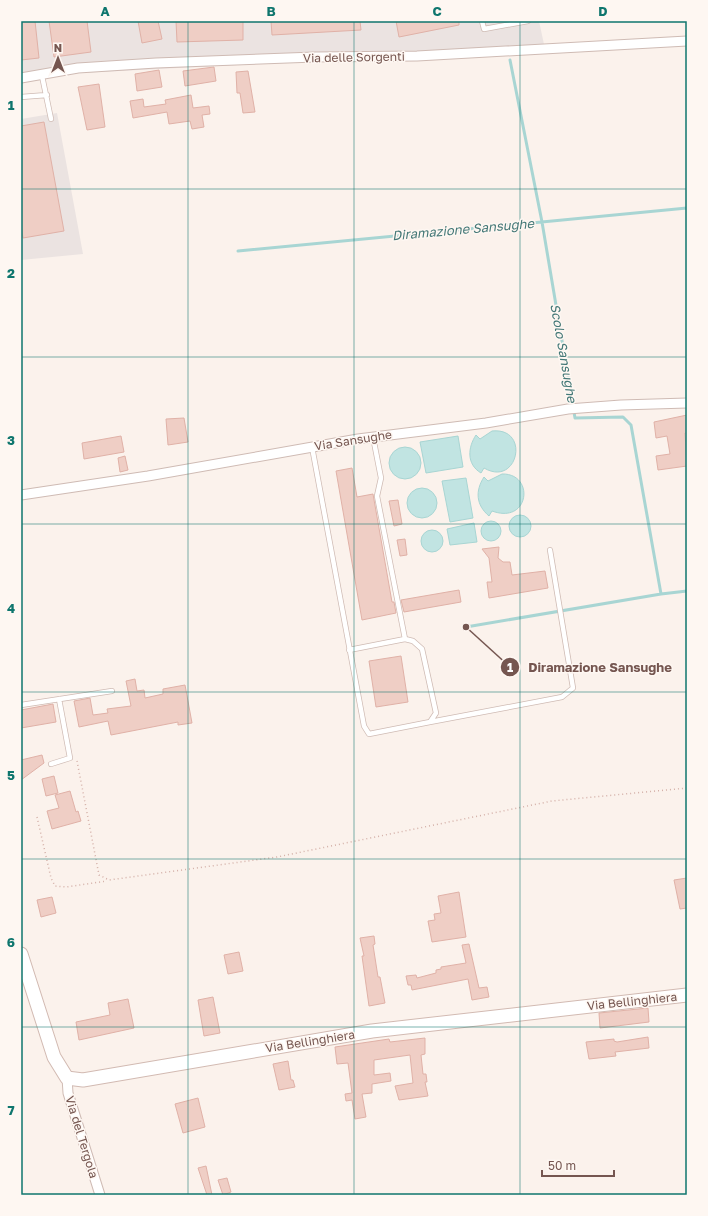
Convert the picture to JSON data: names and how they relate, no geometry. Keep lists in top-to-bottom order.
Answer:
{
  "streets": {
    "street": [
      "Via delle Sorgenti",
      "Via Sansughe",
      "Via Bellinghiera",
      "Via del Tergola"
    ]
  },
  "crossings": [
    ["Via Bellinghiera", "Via del Tergola"]
  ],
  "water": ["Diramazione Sansughe", "Scolo Sansughe"],
  "places": ["Diramazione Sansughe"],
  "scale_bar": "50 m",
  "north": "top",
  "grid": {
    "columns": [
      "A",
      "B",
      "C",
      "D"
    ],
    "rows": [
      "1",
      "2",
      "3",
      "4",
      "5",
      "6",
      "7"
    ]
  }
}
